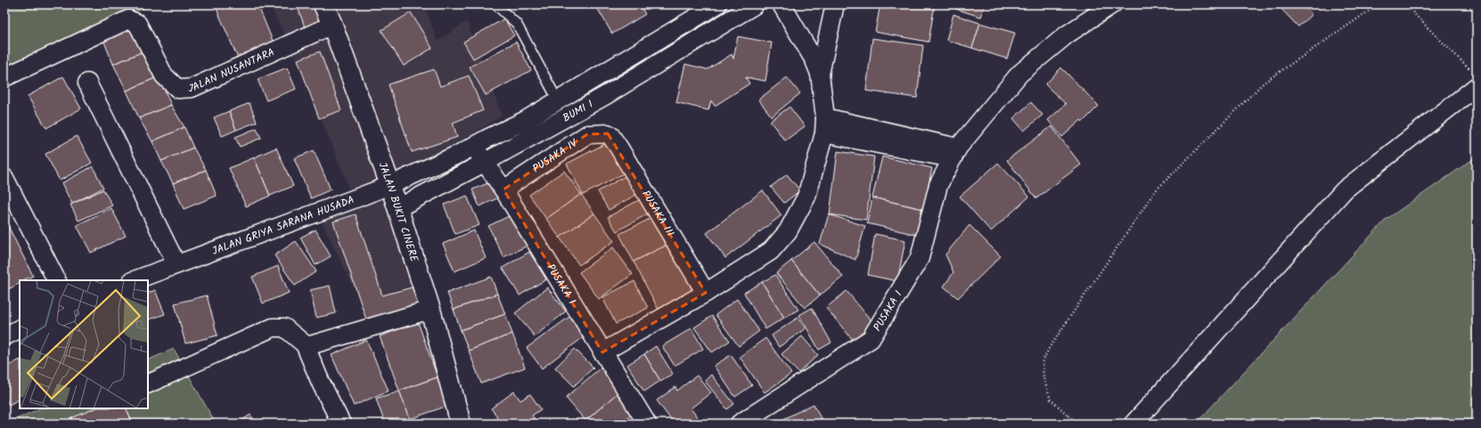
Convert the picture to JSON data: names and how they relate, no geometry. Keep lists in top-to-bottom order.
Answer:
{
  "streets": {
    "main road": ["JALAN BUKIT CINERE"],
    "street": [
      "JALAN NUSANTARA",
      "BUMI I",
      "PUSAKA IV",
      "PUSAKA III",
      "JALAN GRIYA SARANA HUSADA",
      "PUSAKA I"
    ]
  },
  "crossings": [
    ["JALAN NUSANTARA", "JALAN BUKIT CINERE"],
    ["BUMI I", "JALAN BUKIT CINERE"],
    ["BUMI I", "JALAN GRIYA SARANA HUSADA"],
    ["BUMI I", "PUSAKA I"],
    ["PUSAKA IV", "PUSAKA III"],
    ["PUSAKA IV", "PUSAKA I"],
    ["JALAN BUKIT CINERE", "JALAN GRIYA SARANA HUSADA"]
  ]
}
